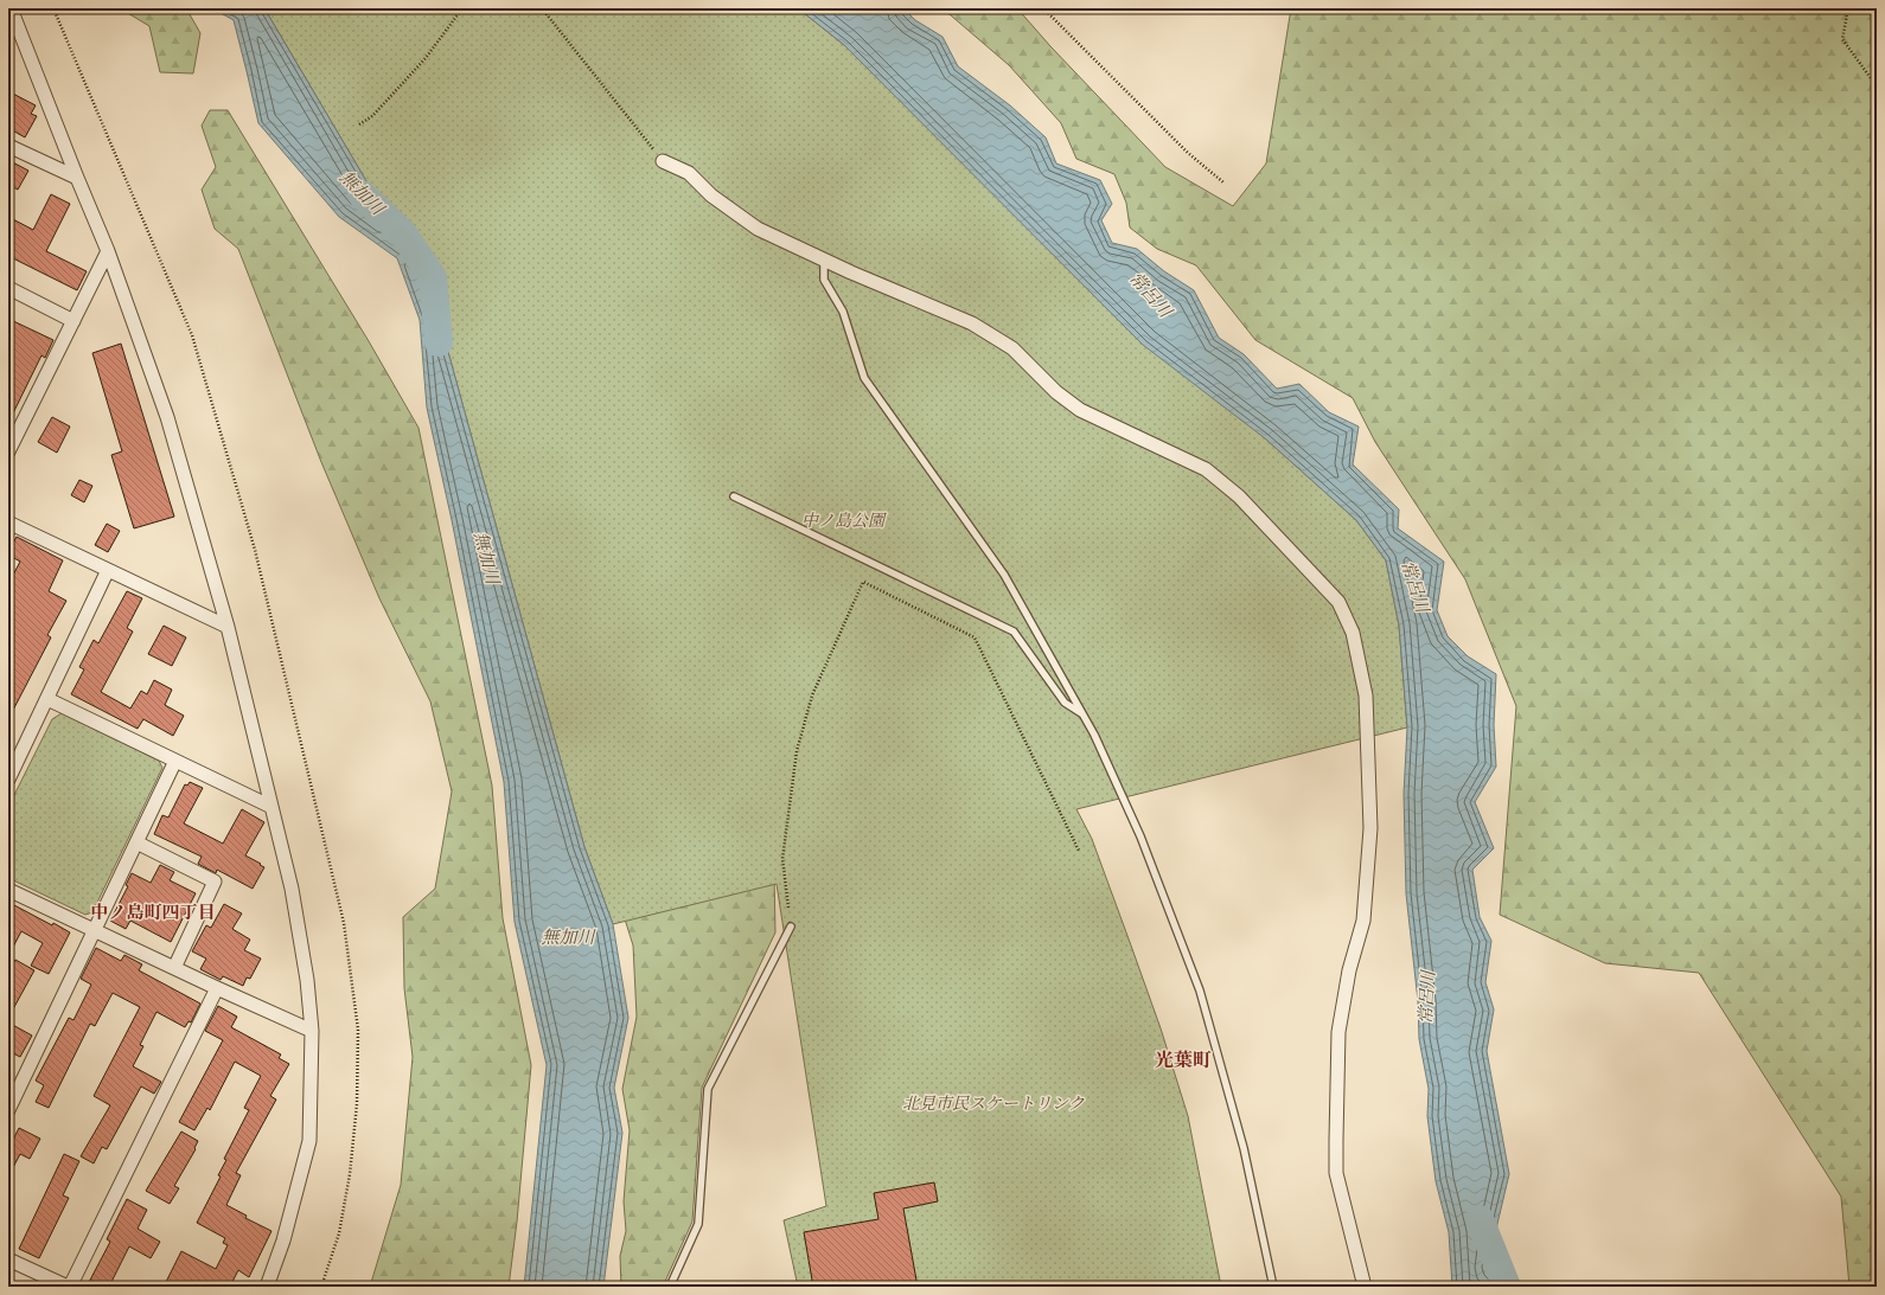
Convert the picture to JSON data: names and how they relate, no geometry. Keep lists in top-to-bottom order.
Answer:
{
  "districts": ["中ノ島町四丁目", "光葉町"],
  "water": ["無加川", "常呂川"],
  "parks": ["中ノ島公園", "北見市民スケートリンク"]
}
